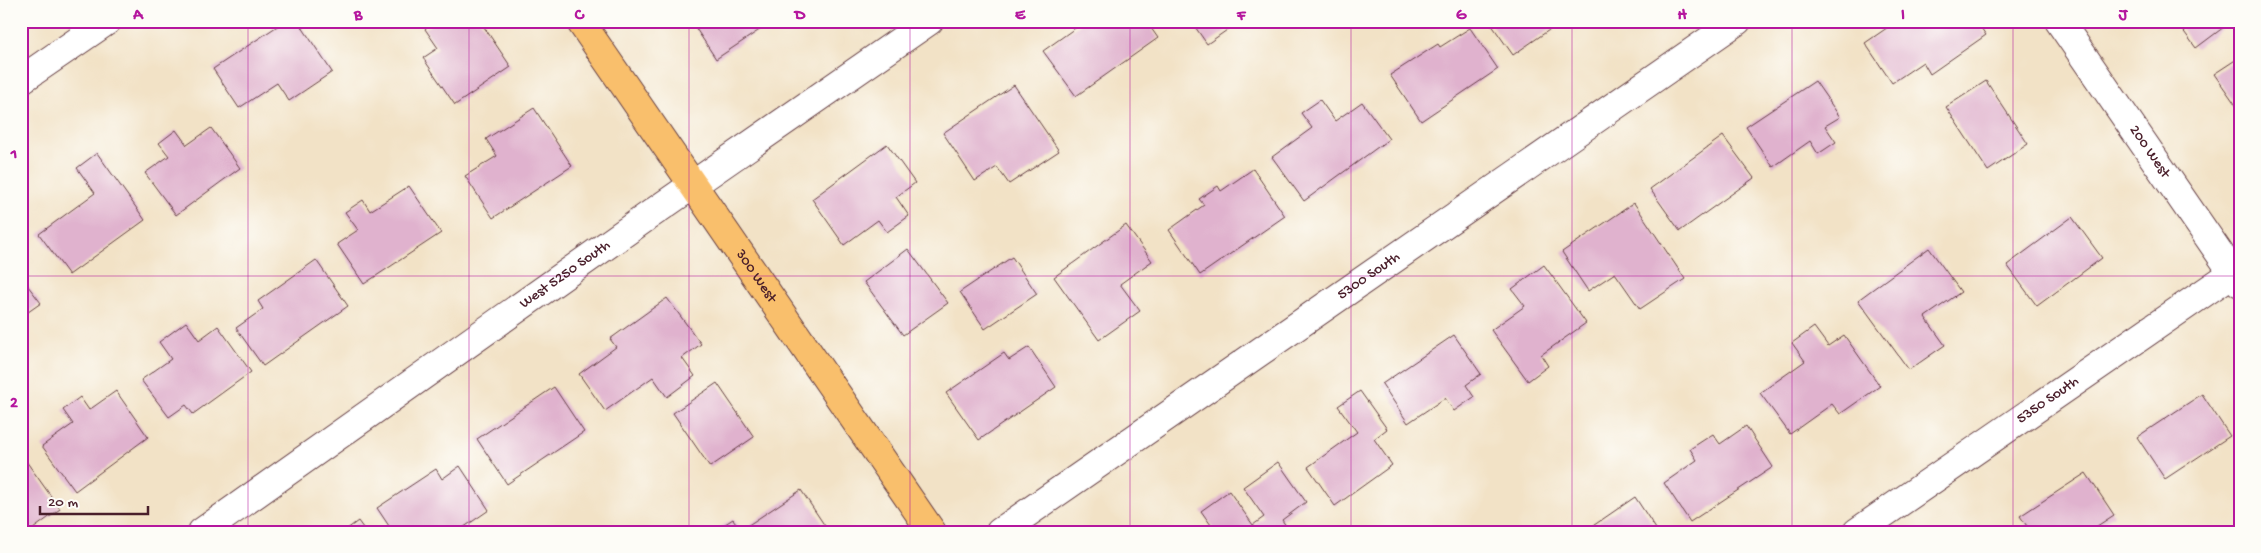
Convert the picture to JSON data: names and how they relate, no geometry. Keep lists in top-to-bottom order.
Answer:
{
  "streets": {
    "main road": ["300 West"],
    "street": [
      "200 West",
      "West 5250 South",
      "5300 South",
      "5350 South"
    ]
  },
  "crossings": [
    ["200 West", "5350 South"],
    ["West 5250 South", "300 West"]
  ],
  "scale_bar": "20 m",
  "grid": {
    "columns": [
      "A",
      "B",
      "C",
      "D",
      "E",
      "F",
      "G",
      "H",
      "I",
      "J"
    ],
    "rows": ["1", "2"]
  }
}
